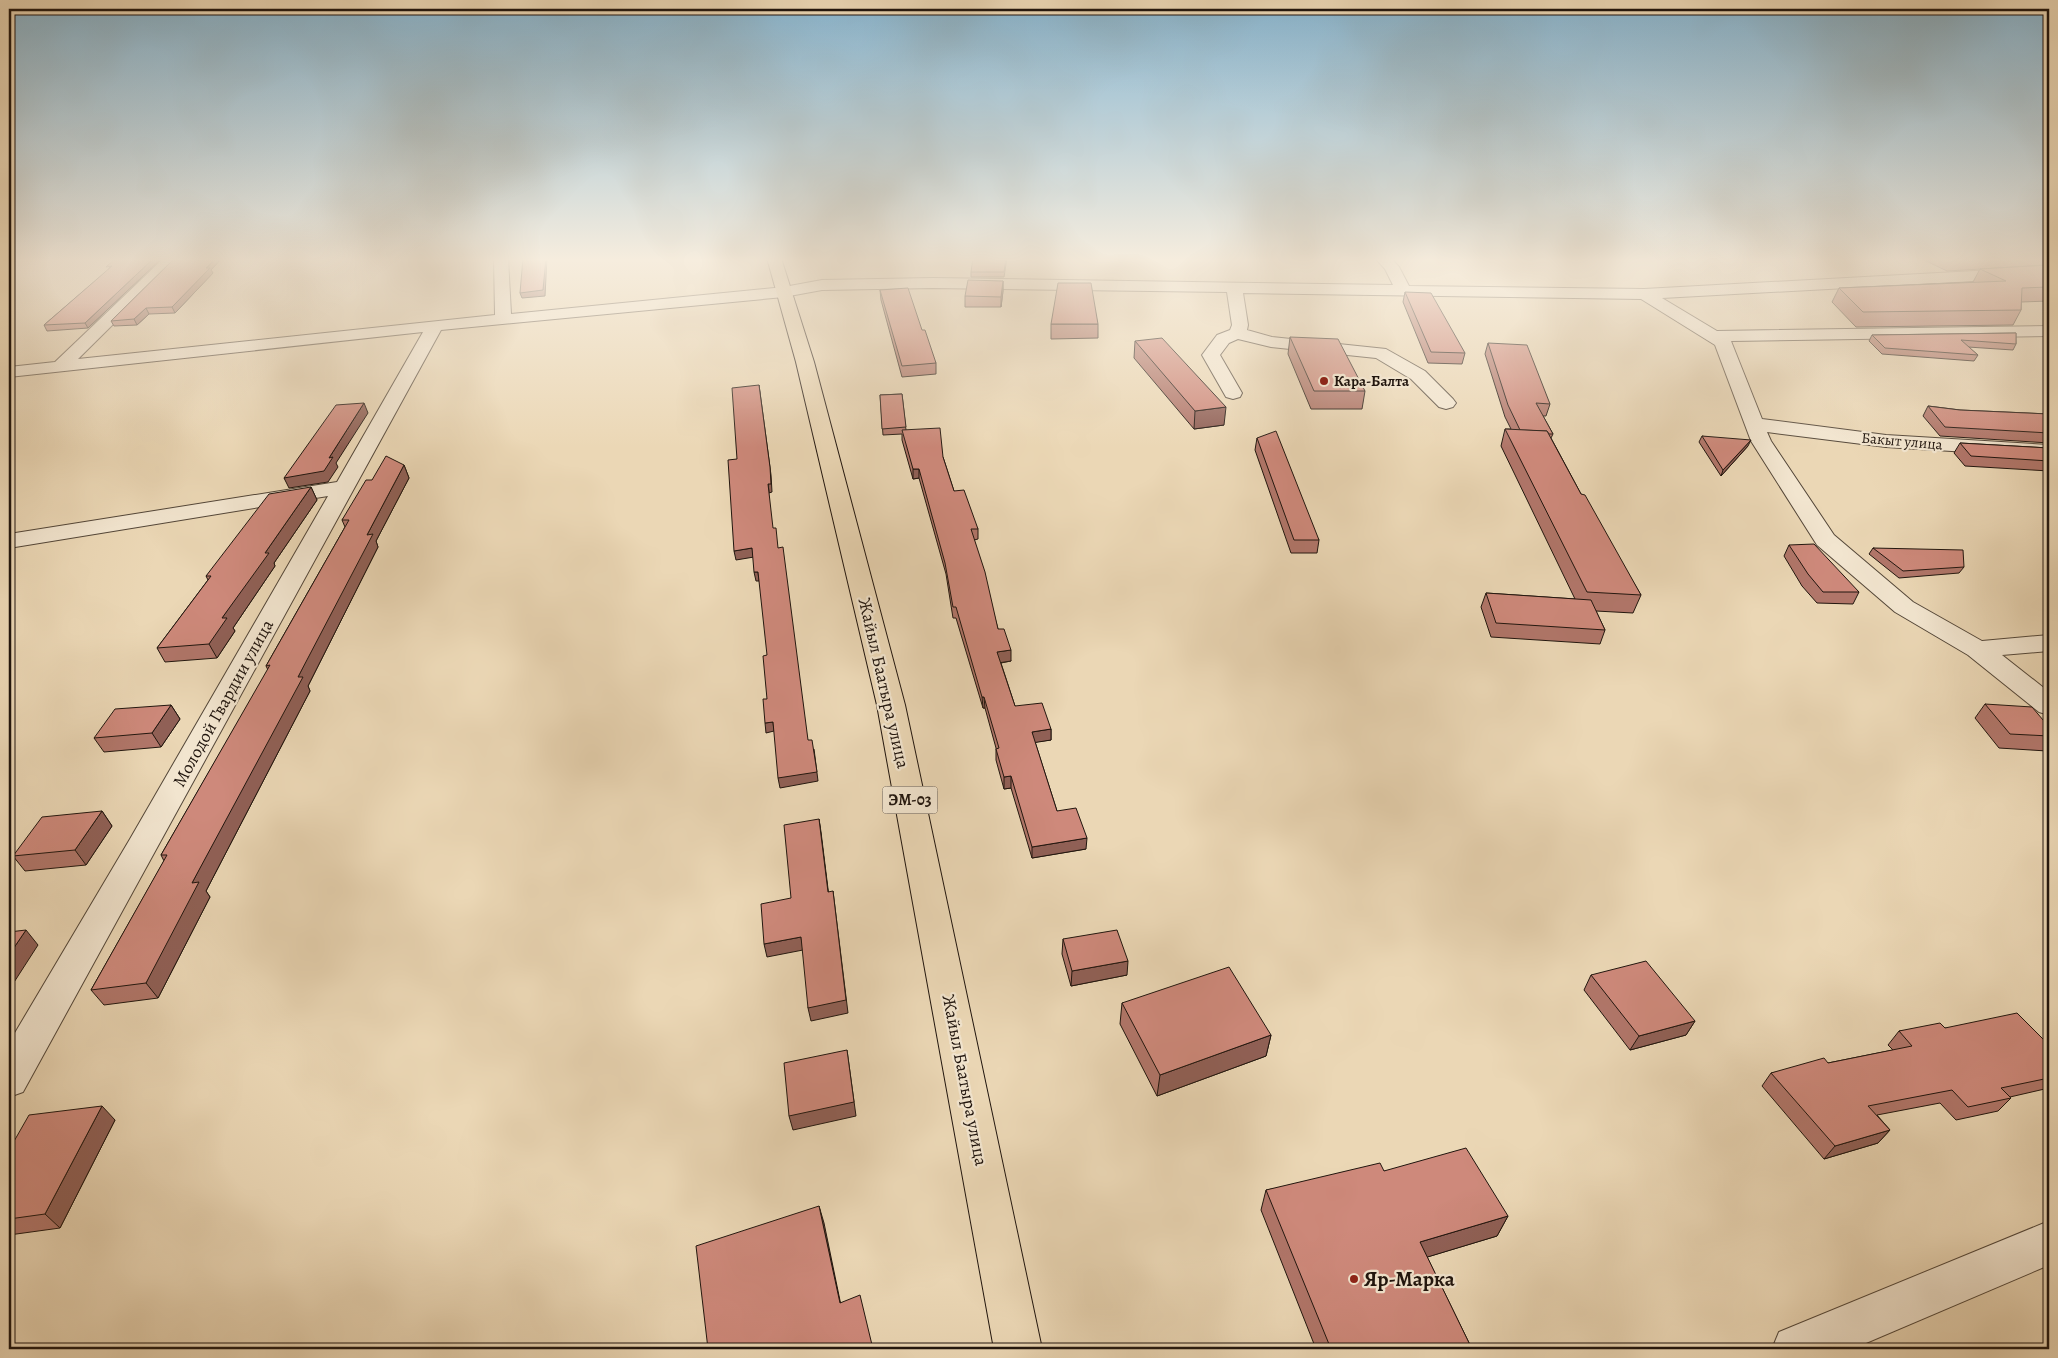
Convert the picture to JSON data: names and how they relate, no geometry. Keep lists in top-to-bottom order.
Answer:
{
  "streets": {
    "highway": ["Жайыл Баатыра улица", "ЭМ-03"],
    "street": ["Бакыт улица", "Молодой Гвардии улица"]
  },
  "places": ["Кара-Балта", "Яр-Марка"]
}
